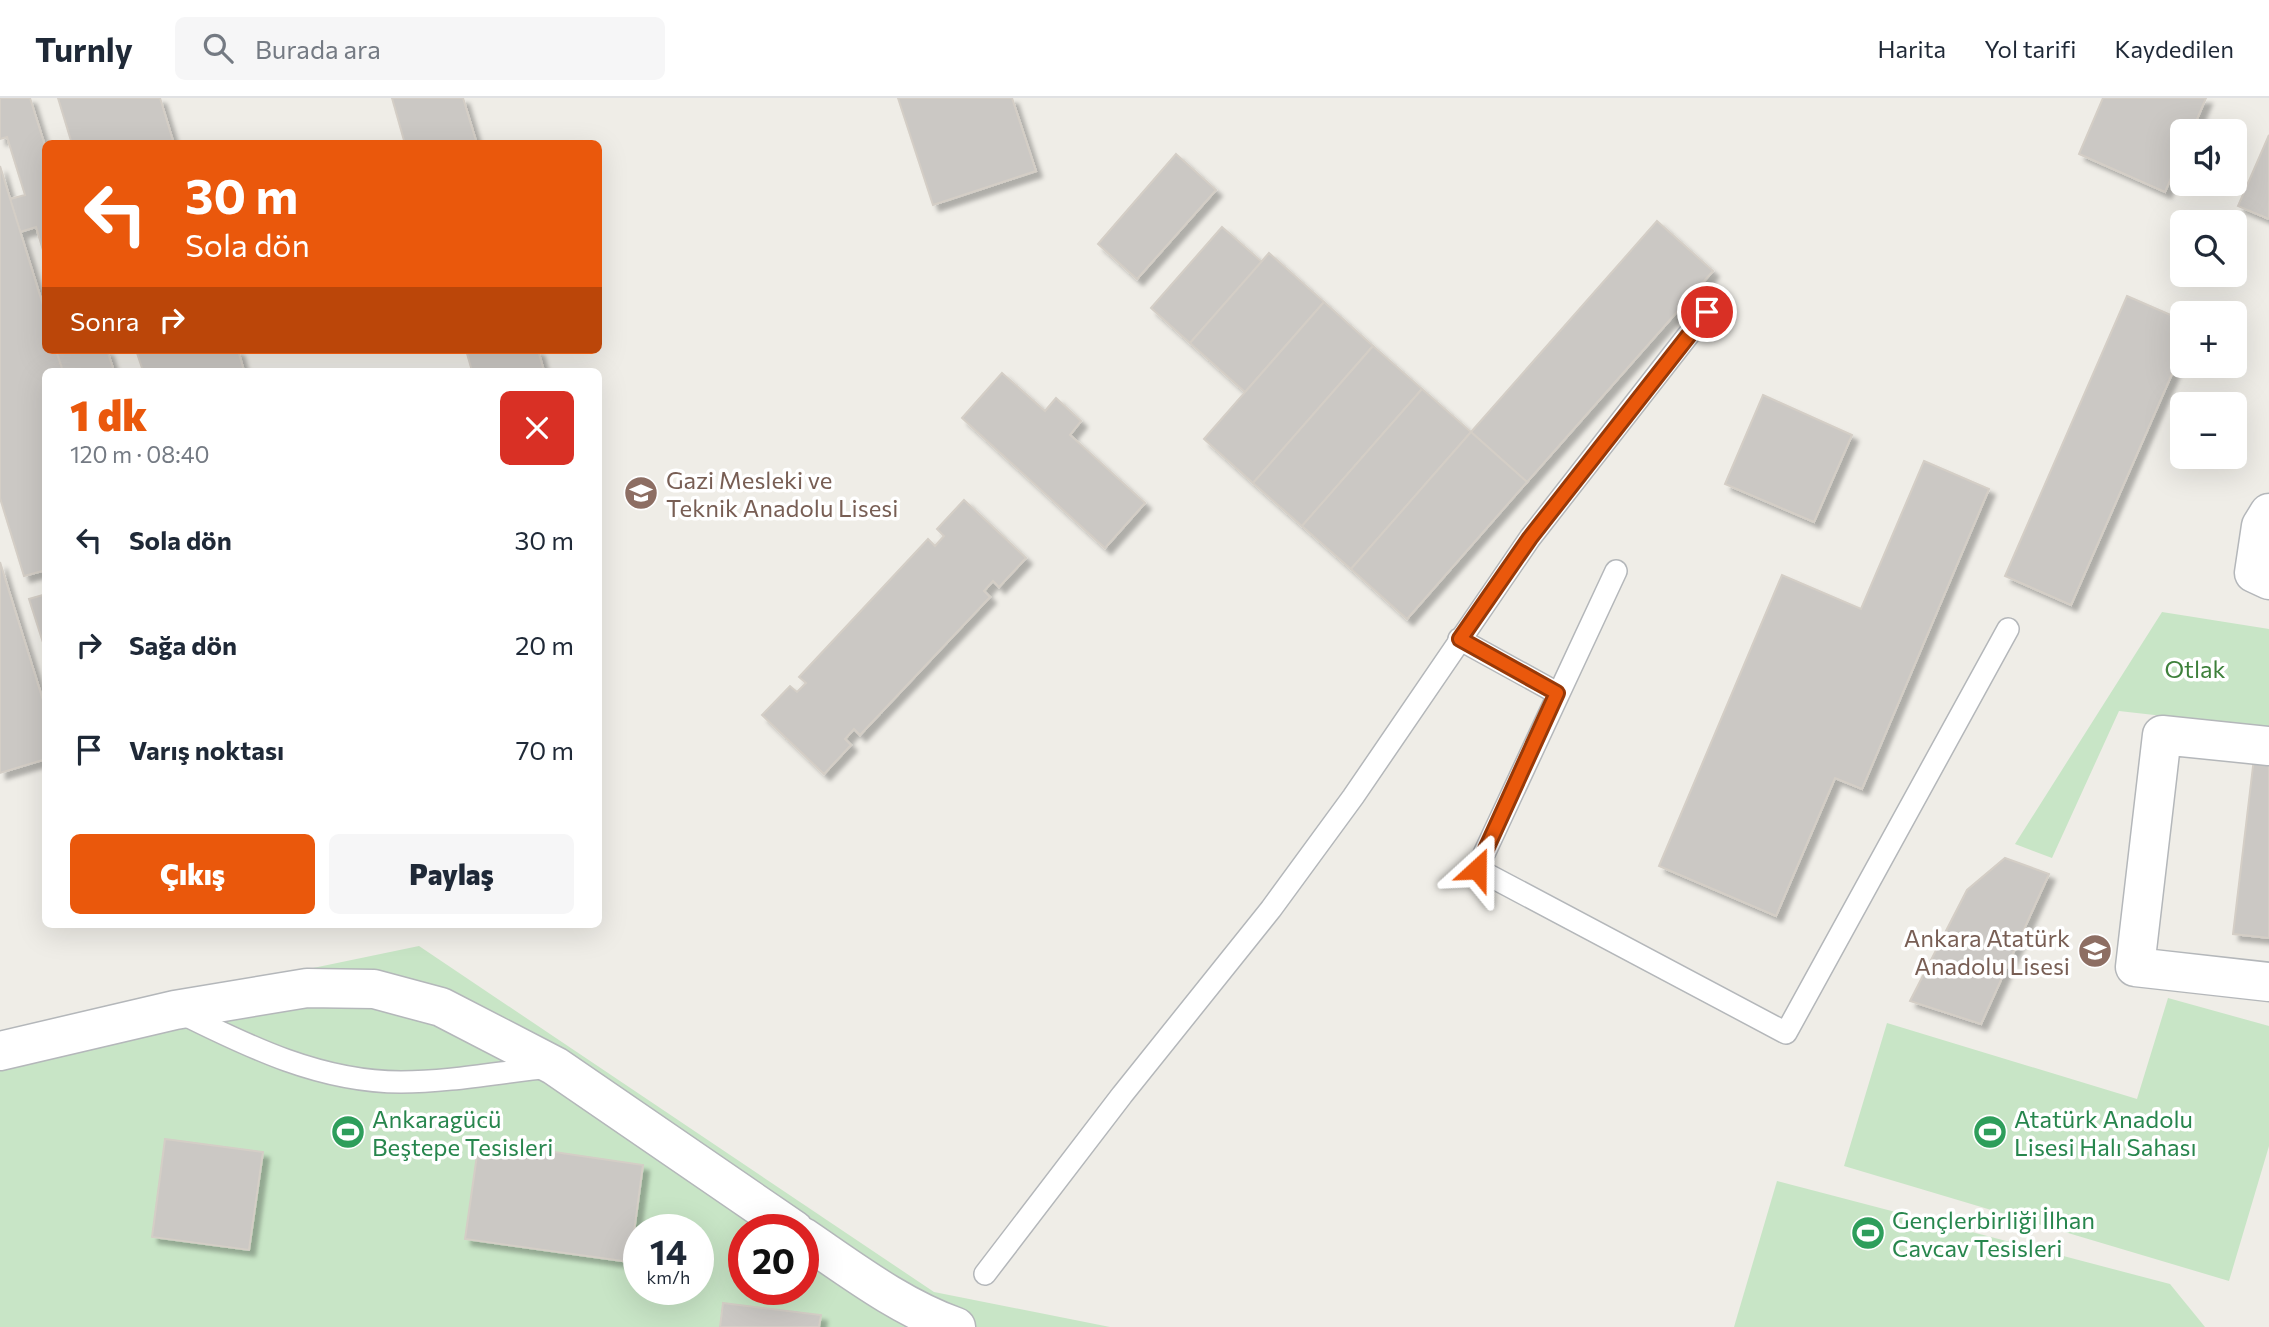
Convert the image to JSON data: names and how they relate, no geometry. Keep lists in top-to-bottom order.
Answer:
{
  "parks": ["Otlak"],
  "places": {
    "school or university": ["Gazi Mesleki ve Teknik Anadolu Lisesi", "Ankara Atatürk Anadolu Lisesi"],
    "sports": ["Ankaragücü Beştepe Tesisleri", "Atatürk Anadolu Lisesi Halı Sahası", "Gençlerbirliği İlhan Cavcav Tesisleri"]
  },
  "page": {
    "header": "Turnly",
    "search": "Burada ara",
    "nav": ["Harita", "Yol tarifi", "Kaydedilen"],
    "map_buttons": ["+", "−"],
    "turn": ["30 m", "Sola dön"],
    "then": "Sonra",
    "heading": ["1 dk", "120 m · 08:40"],
    "list": [
      {
        "name": "Sola dön",
        "value": "30 m"
      },
      {
        "name": "Sağa dön",
        "value": "20 m"
      },
      {
        "name": "Varış noktası",
        "value": "70 m"
      }
    ],
    "buttons": ["Çıkış", "Paylaş"],
    "speed": "14 km/h",
    "limit": "20"
  }
}
